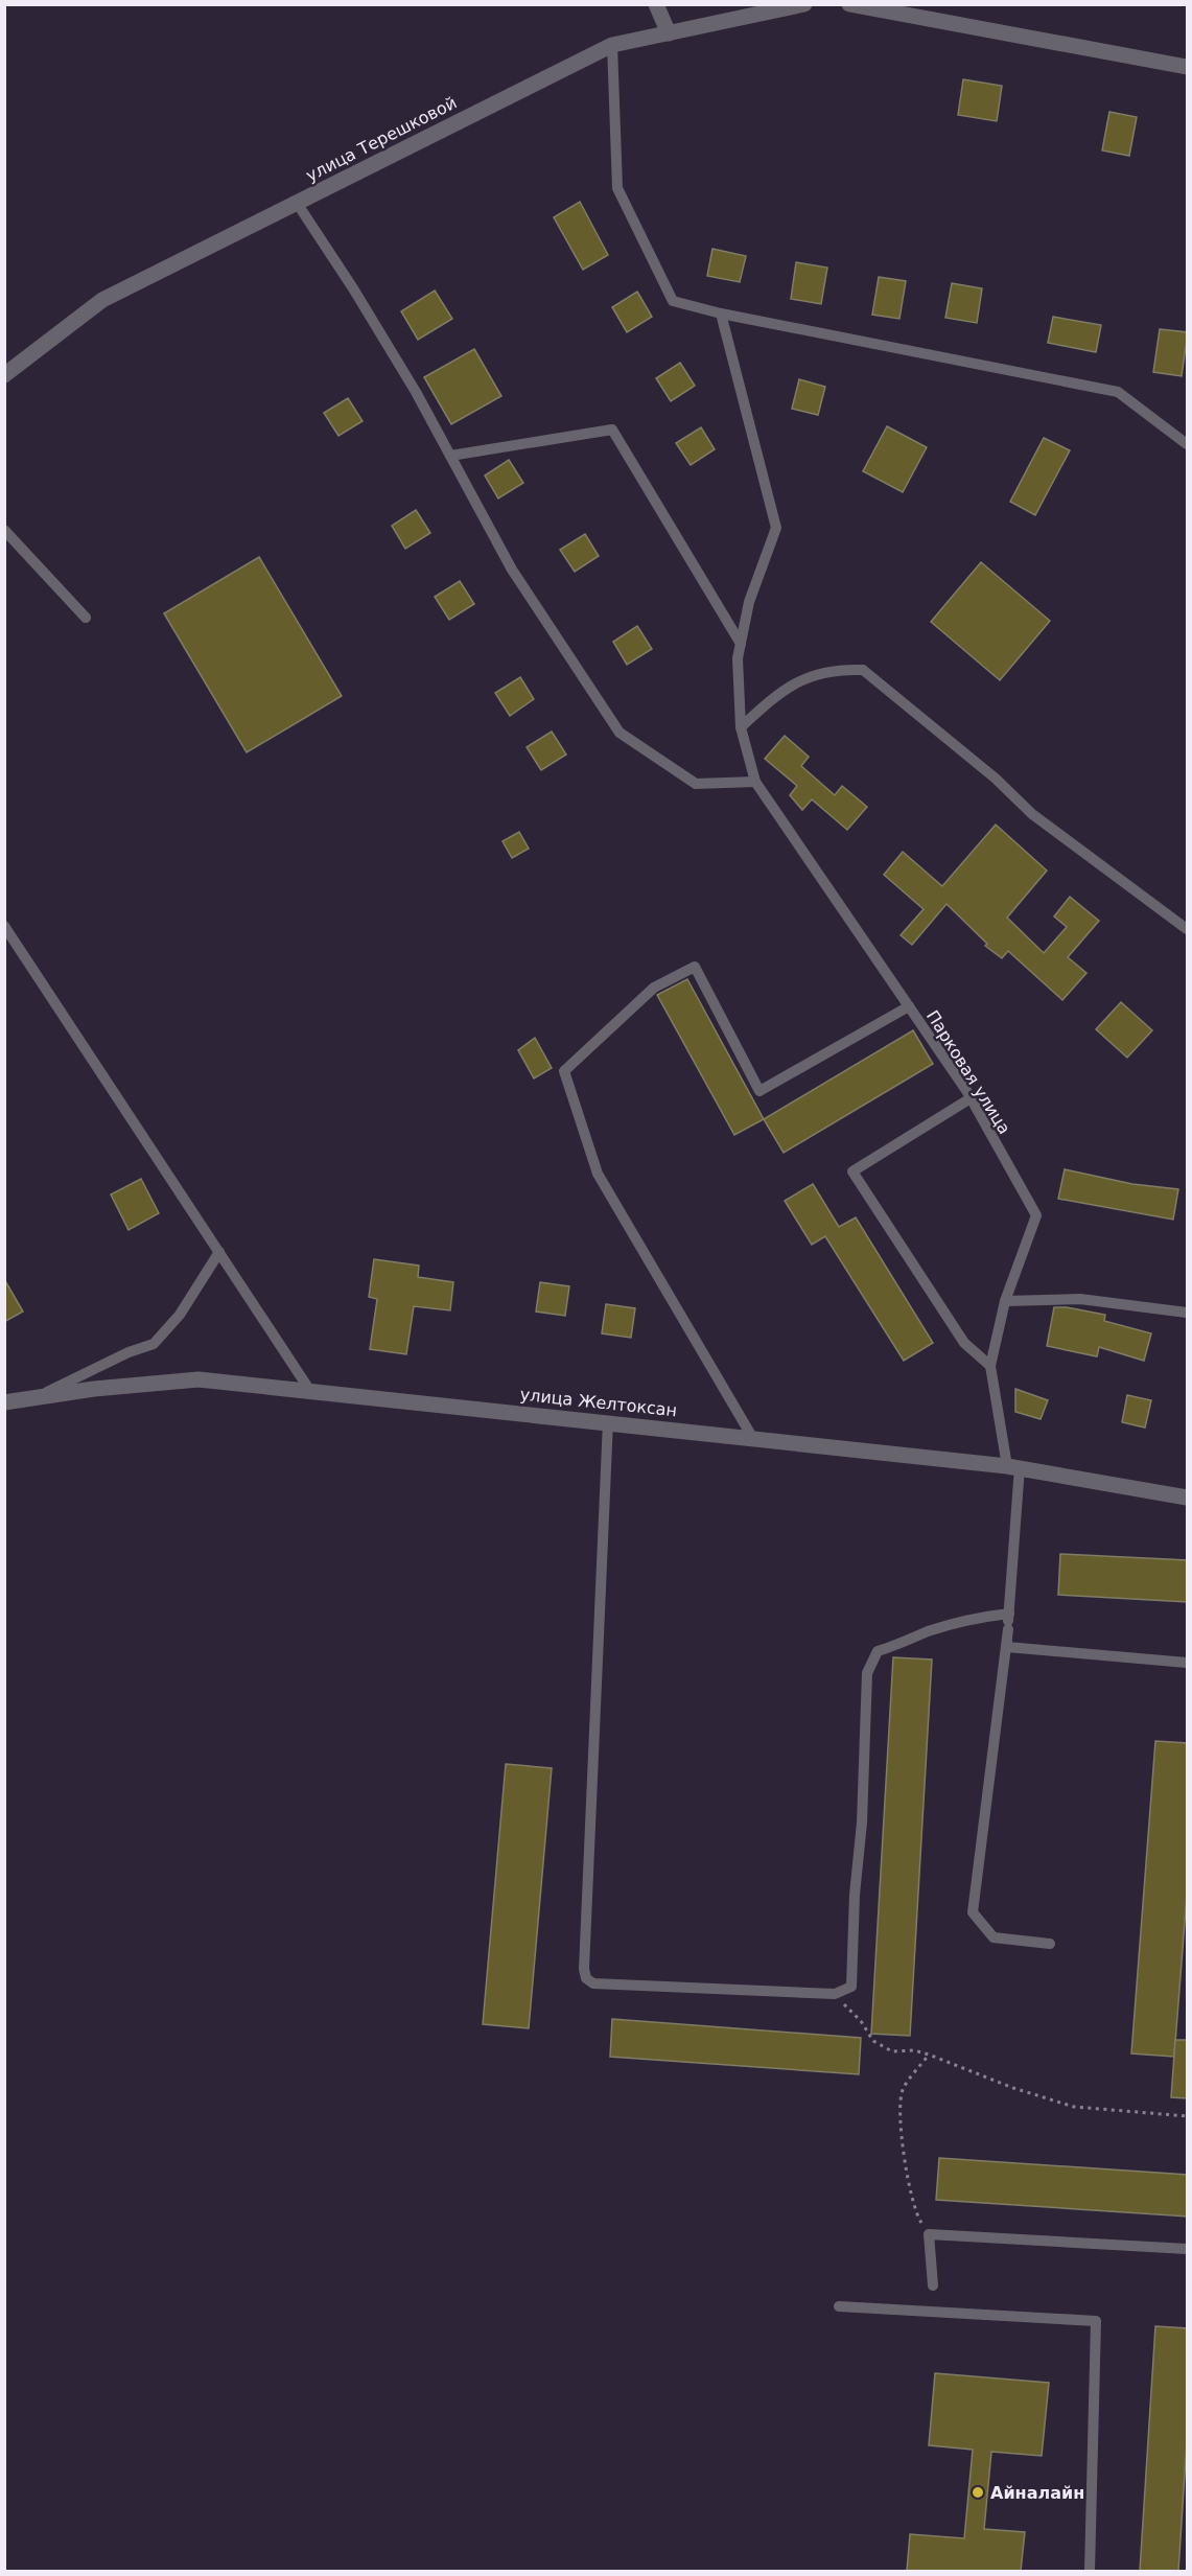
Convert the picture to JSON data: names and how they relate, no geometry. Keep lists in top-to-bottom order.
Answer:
{
  "streets": {
    "street": ["улица Терешковой", "улица Желтоксан"],
    "lane": ["Парковая улица"]
  },
  "crossings": [
    ["Парковая улица", "улица Желтоксан"]
  ],
  "places": ["Айналайн"]
}
